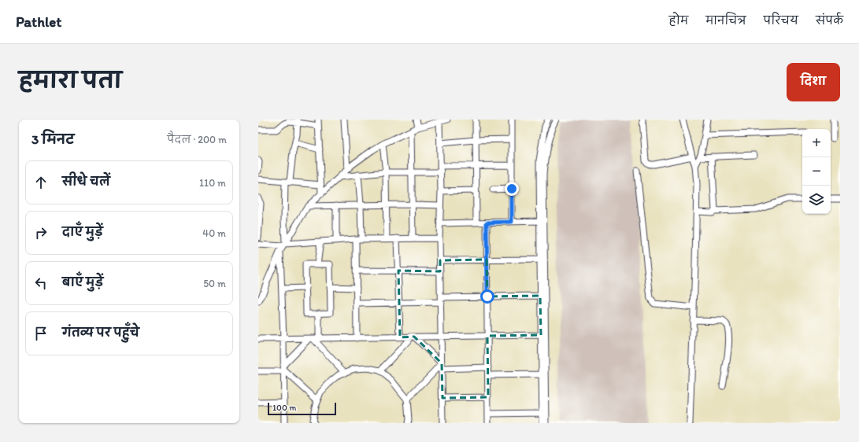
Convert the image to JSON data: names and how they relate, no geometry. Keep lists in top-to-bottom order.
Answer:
{
  "scale_bar": "100 m",
  "page": {
    "header": "Pathlet",
    "nav": [
      "होम",
      "मानचित्र",
      "परिचय",
      "संपर्क"
    ],
    "title": "हमारा पता",
    "buttons": "दिशा",
    "heading": ["3 मिनट", "पैदल · 200 m"],
    "map_buttons": ["+", "−"],
    "list": [
      ["सीधे चलें", "110 m"],
      ["दाएँ मुड़ें", "40 m"],
      ["बाएँ मुड़ें", "50 m"],
      "गंतव्य पर पहुँचे"
    ],
    "scale": "100 m"
  }
}
